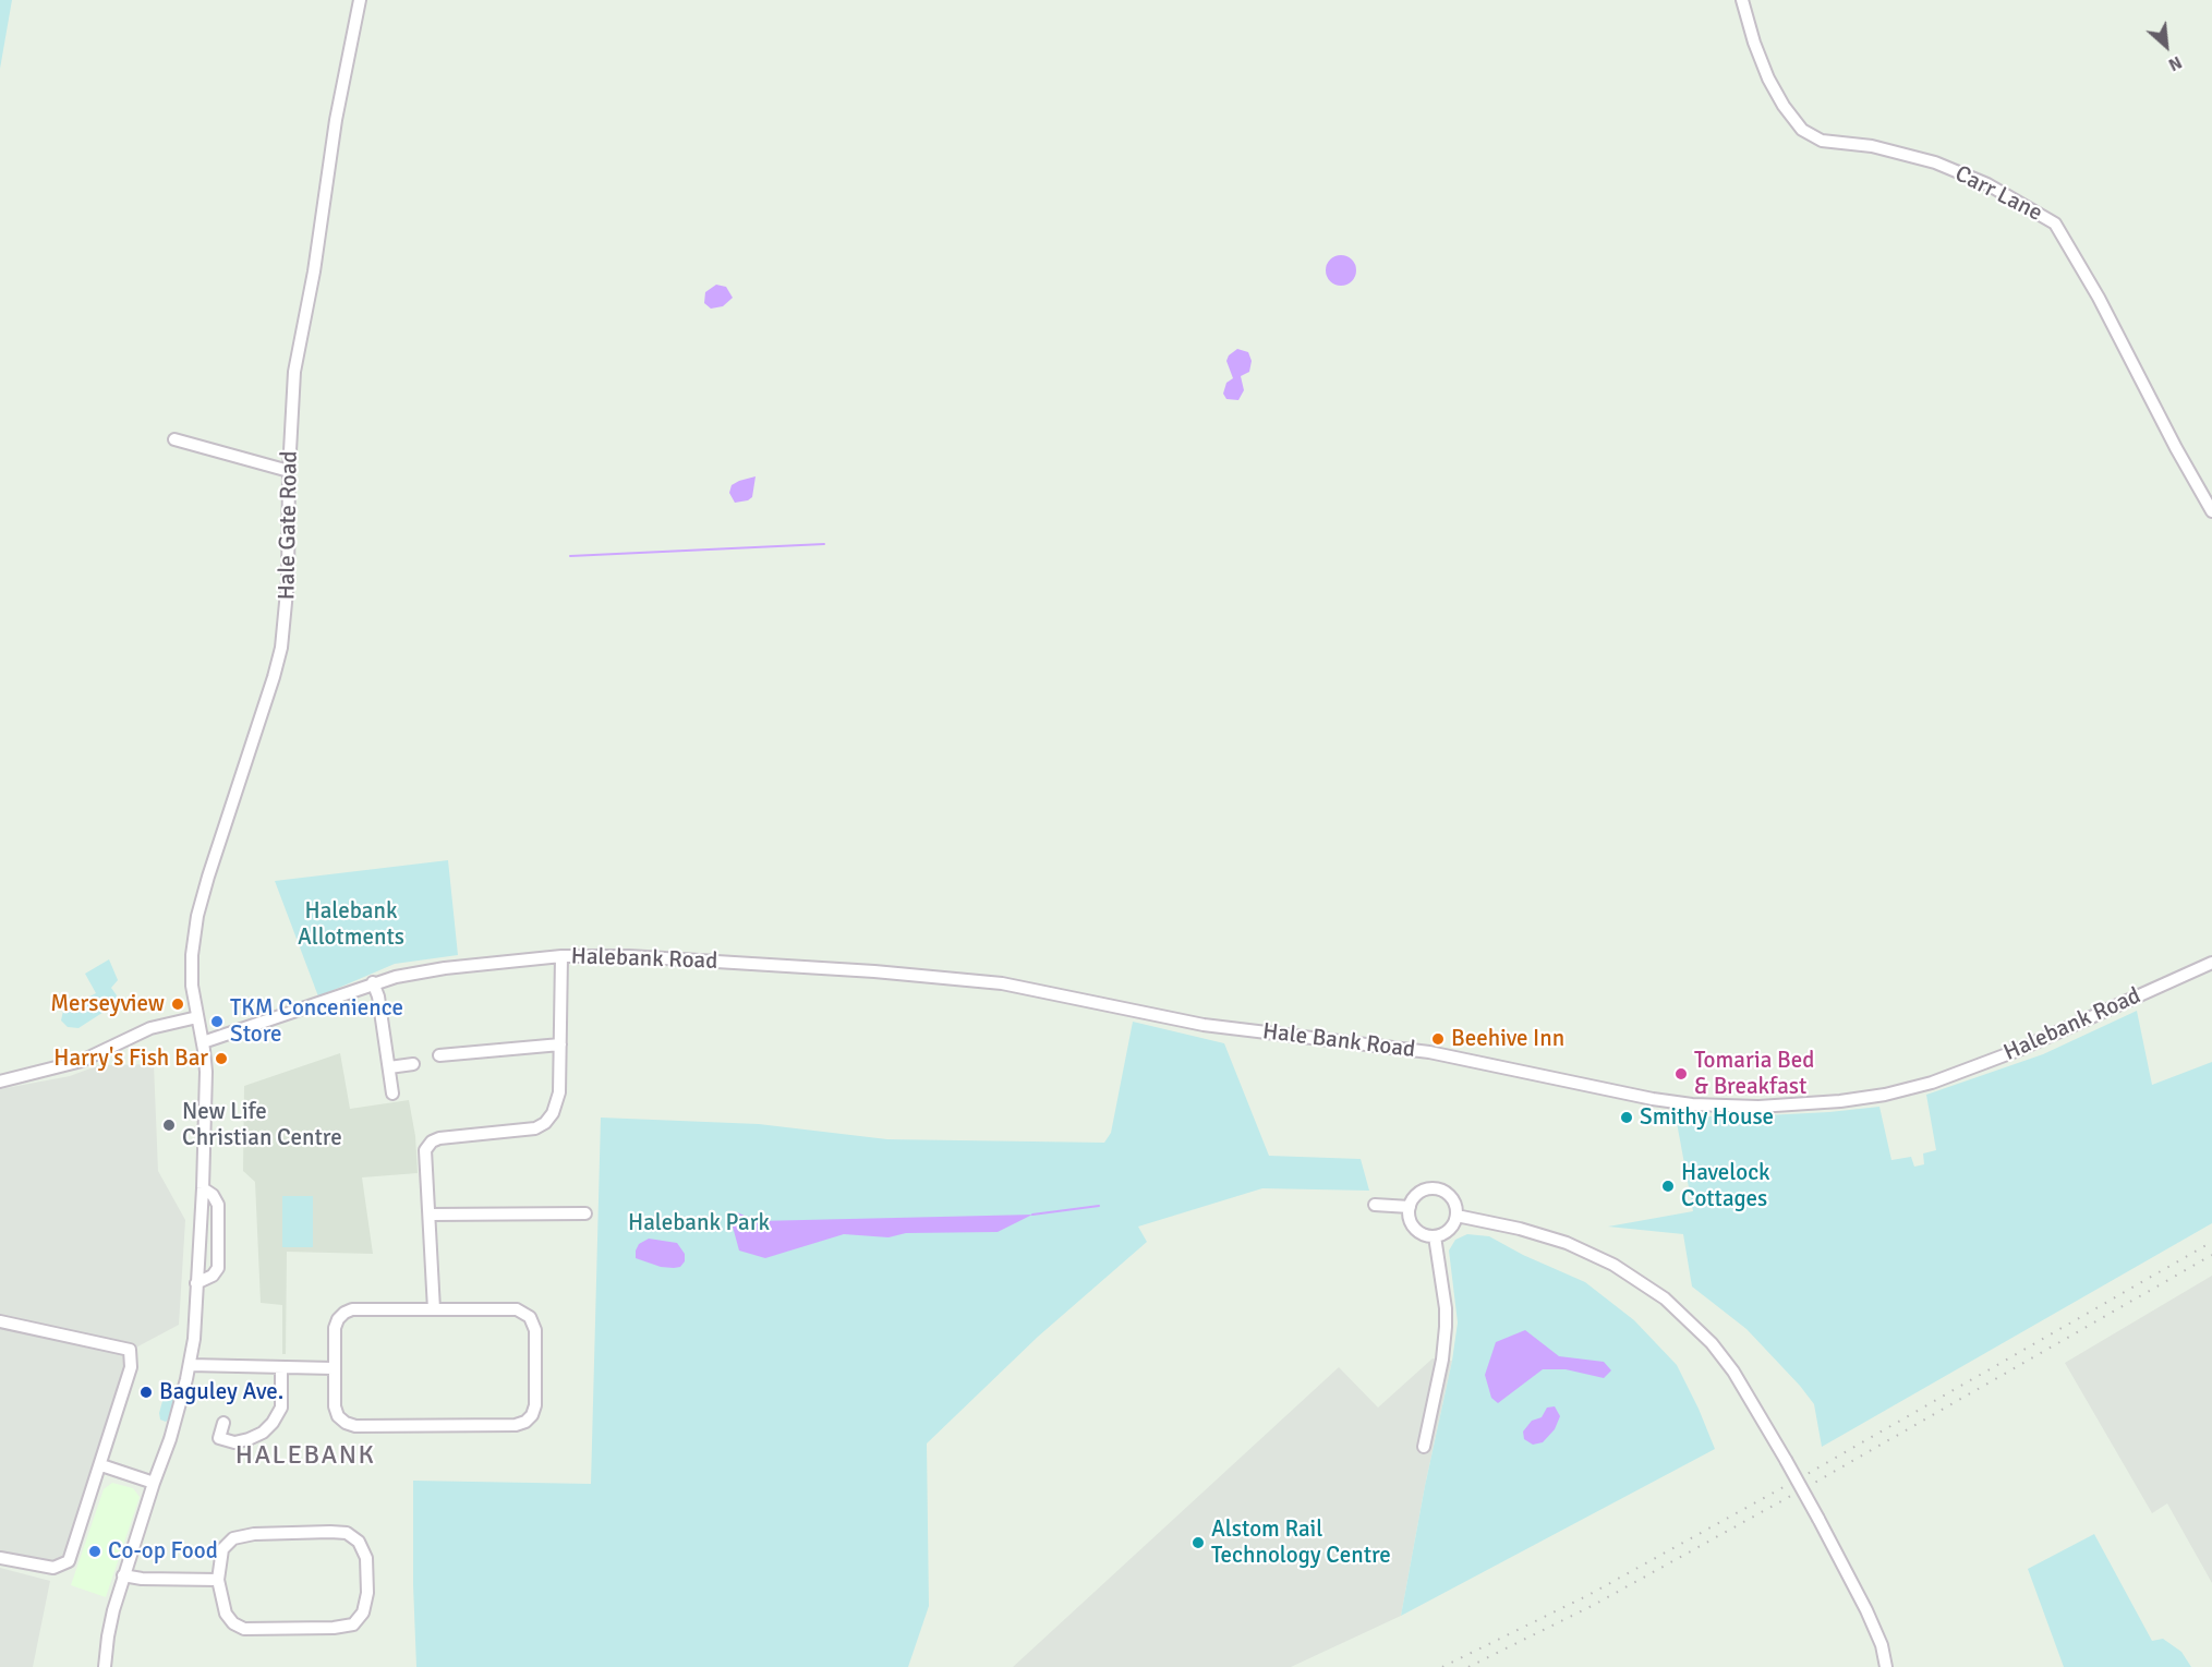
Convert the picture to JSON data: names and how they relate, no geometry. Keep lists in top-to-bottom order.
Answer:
{
  "streets": {
    "street": [
      "Carr Lane",
      "Hale Gate Road",
      "Halebank Road",
      "Hale Bank Road"
    ]
  },
  "crossings": [
    ["Hale Gate Road", "Halebank Road"],
    ["Halebank Road", "Hale Bank Road"]
  ],
  "districts": ["HALEBANK"],
  "parks": ["Halebank Allotments", "Halebank Park"],
  "places": [
    "Merseyview",
    "TKM Concenience Store",
    "Beehive Inn",
    "Harry's Fish Bar",
    "Tomaria Bed & Breakfast",
    "Smithy House",
    "New Life Christian Centre",
    "Havelock Cottages",
    "Baguley Ave.",
    "Alstom Rail Technology Centre",
    "Co-op Food"
  ],
  "north": "bottom right"
}
